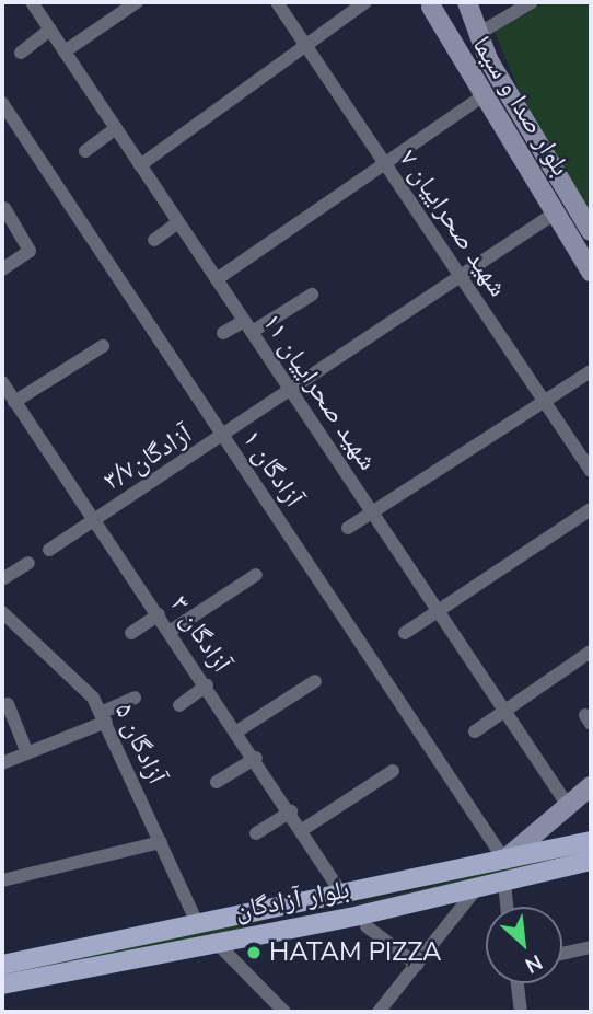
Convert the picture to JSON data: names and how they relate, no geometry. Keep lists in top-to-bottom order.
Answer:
{
  "streets": {
    "main road": ["بلوار صدا و سیما", "بلوار آزادگان"],
    "street": [
      "شهید صحراییان ۷",
      "شهید صحراییان ۱۱",
      "آزادگان۳/۷",
      "آزادگان ۱",
      "آزادگان ۳",
      "آزادگان ۵"
    ]
  },
  "crossings": [
    ["بلوار صدا و سیما", "آزادگان۳/۷"],
    ["شهید صحراییان ۷", "آزادگان۳/۷"],
    ["شهید صحراییان ۱۱", "آزادگان۳/۷"],
    ["آزادگان۳/۷", "آزادگان ۱"],
    ["آزادگان۳/۷", "آزادگان ۳"],
    ["آزادگان ۱", "بلوار آزادگان"],
    ["آزادگان ۳", "بلوار آزادگان"],
    ["آزادگان ۵", "بلوار آزادگان"]
  ],
  "places": ["HATAM PIZZA"],
  "north": "bottom right"
}
